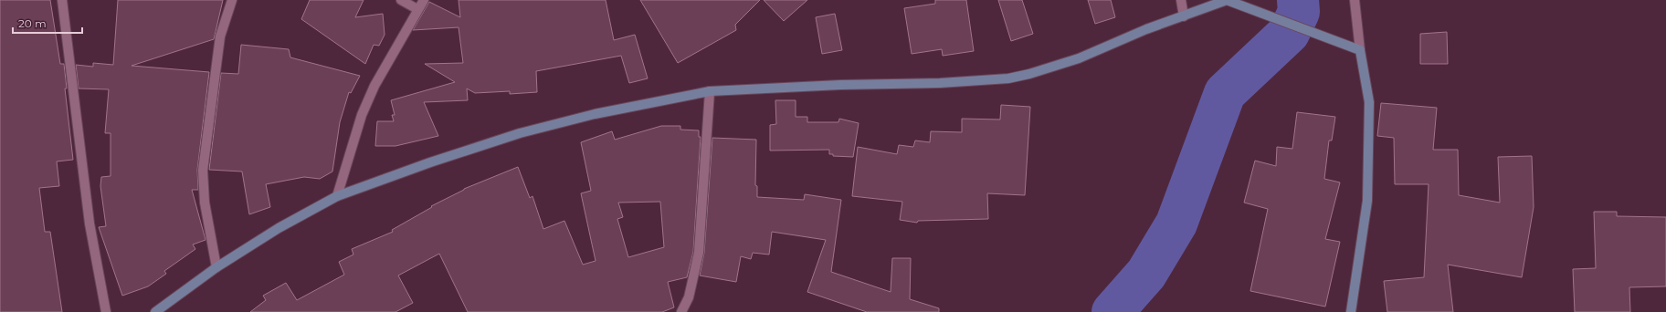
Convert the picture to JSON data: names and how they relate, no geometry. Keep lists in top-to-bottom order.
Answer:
{
  "scale_bar": "20 m"
}
